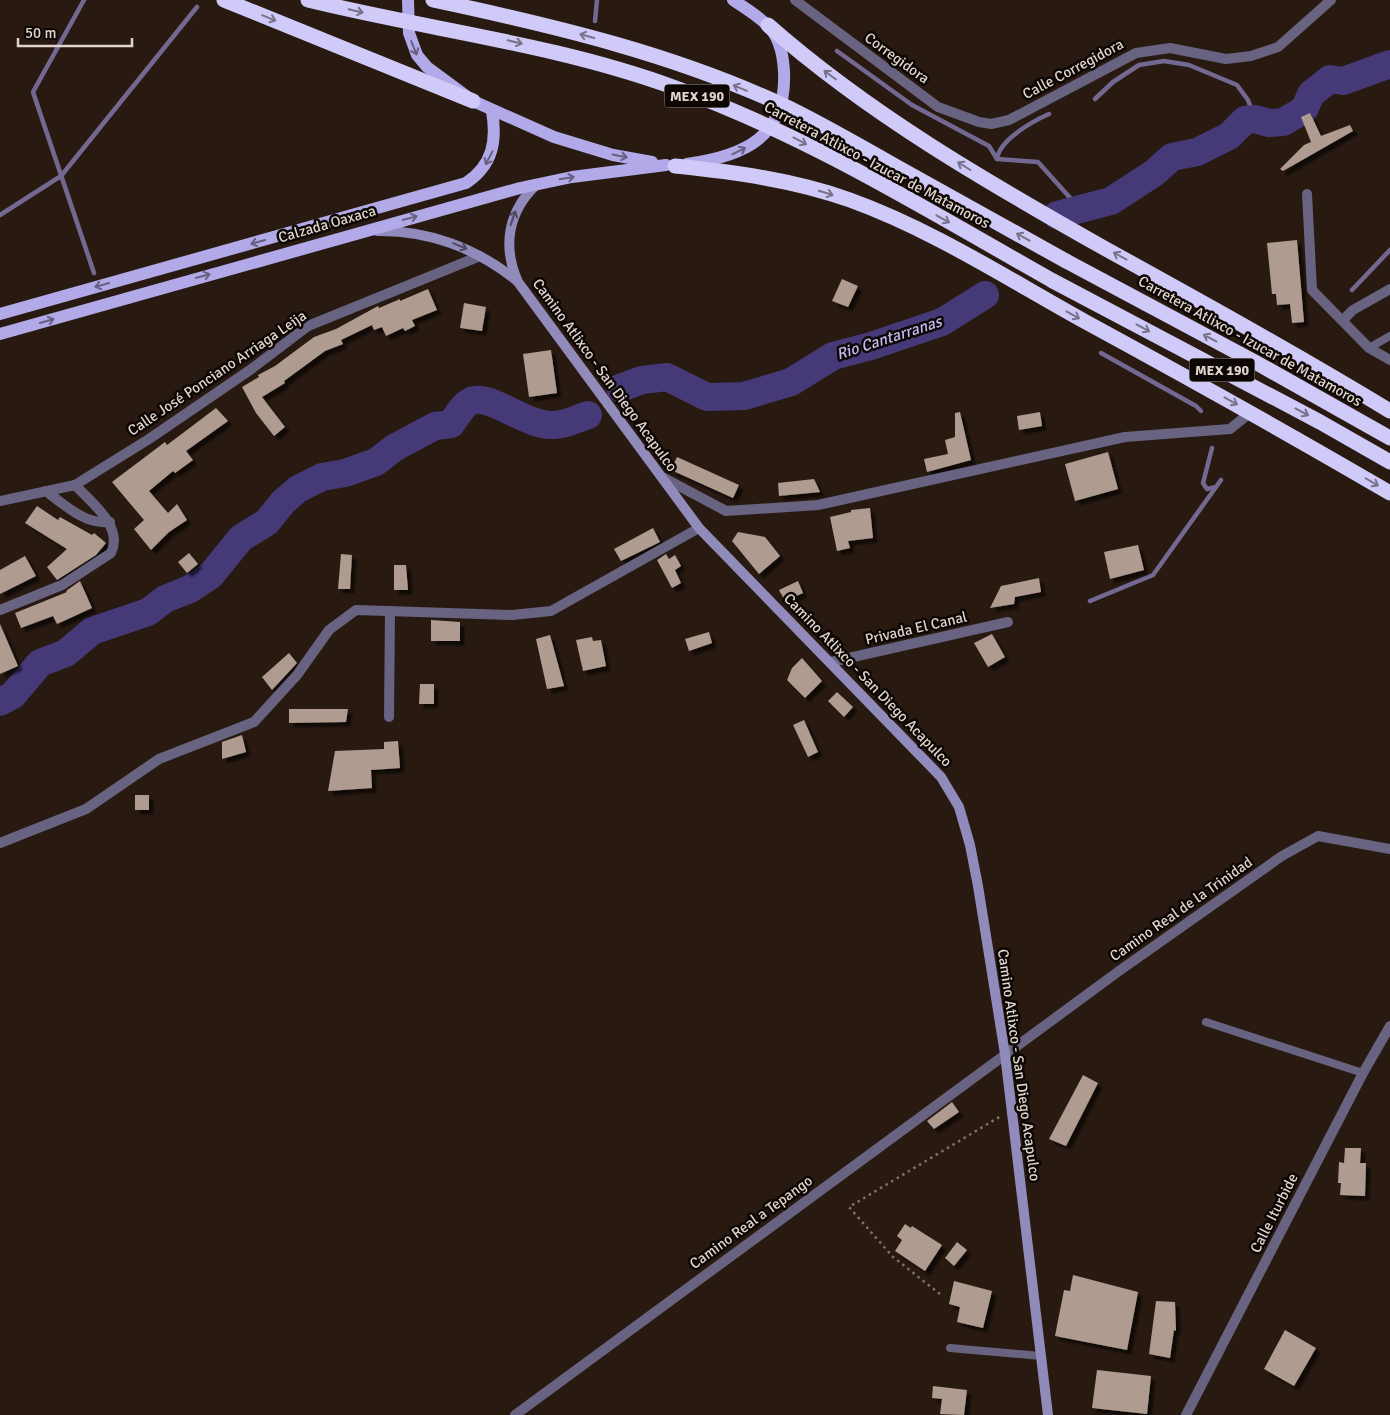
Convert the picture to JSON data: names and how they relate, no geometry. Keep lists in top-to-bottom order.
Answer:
{
  "streets": {
    "highway": ["MEX 190", "Carretera Atlixco - Izucar de Matamoros"],
    "main road": ["Calzada Oaxaca"],
    "street": [
      "Corregidora",
      "Calle Corregidora",
      "Calle José Ponciano Arriaga Leija",
      "Camino Atlixco - San Diego Acapulco",
      "Privada El Canal",
      "Camino Real de la Trinidad",
      "Calle Iturbide",
      "Camino Real a Tepango"
    ]
  },
  "crossings": [
    ["Corregidora", "Calle Corregidora"],
    ["Calzada Oaxaca", "Camino Atlixco - San Diego Acapulco"],
    ["Calle José Ponciano Arriaga Leija", "Camino Atlixco - San Diego Acapulco"],
    ["Camino Atlixco - San Diego Acapulco", "Privada El Canal"],
    ["Camino Atlixco - San Diego Acapulco", "Camino Real de la Trinidad"],
    ["Camino Atlixco - San Diego Acapulco", "Camino Real a Tepango"],
    ["Camino Real de la Trinidad", "Camino Real a Tepango"]
  ],
  "water": ["Rio Cantarranas"],
  "scale_bar": "50 m"
}
